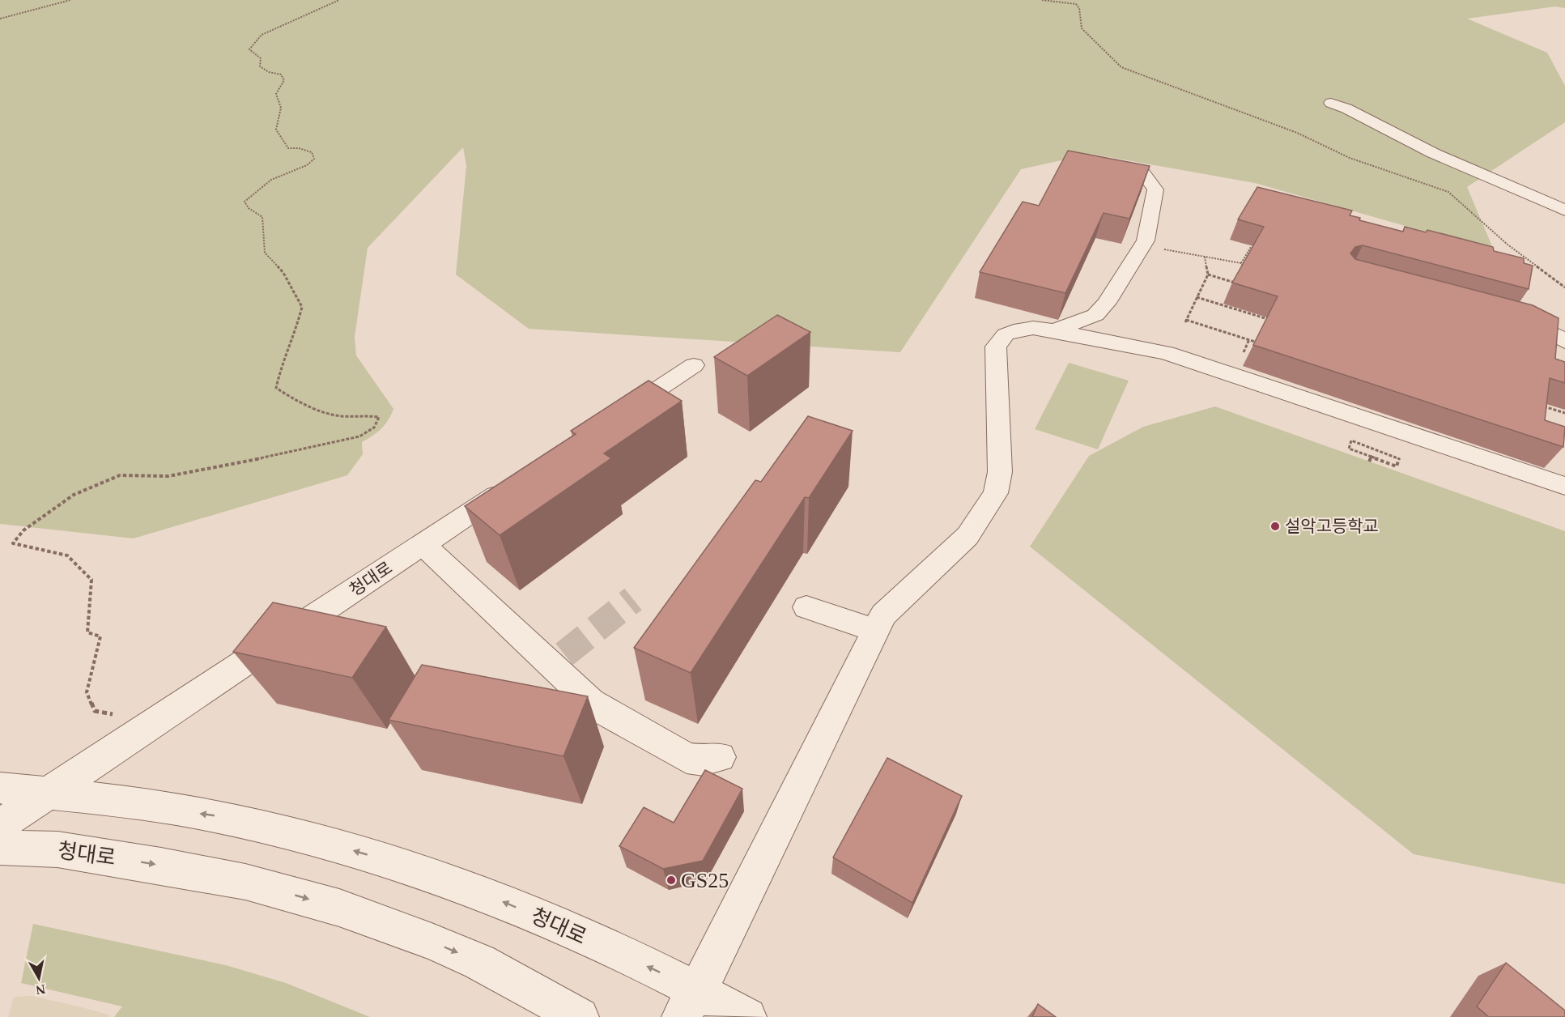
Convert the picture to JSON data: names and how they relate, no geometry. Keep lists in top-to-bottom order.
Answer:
{
  "streets": {
    "street": ["청대로"]
  },
  "places": ["설악고등학교", "GS25"],
  "north": "bottom"
}
